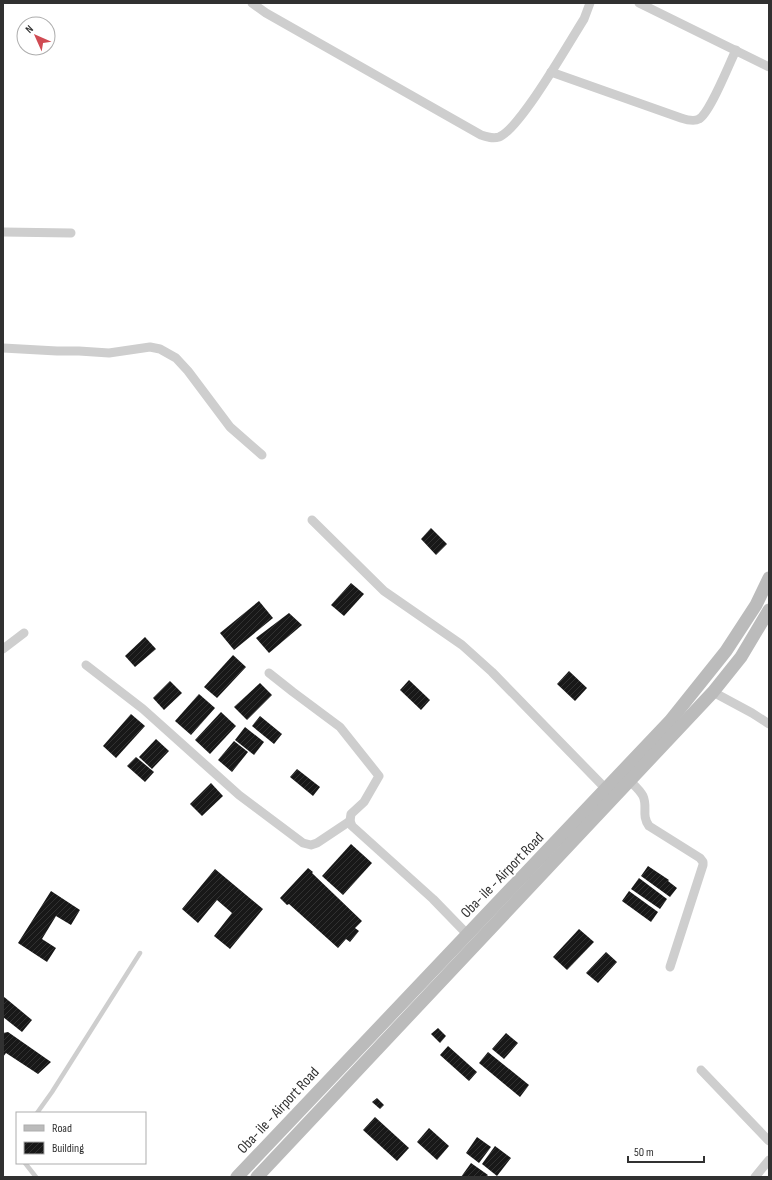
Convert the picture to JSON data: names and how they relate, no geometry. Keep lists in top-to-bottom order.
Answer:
{
  "streets": {
    "main road": ["Oba- ile - Airport Road"]
  },
  "legend": ["Road", "Building"],
  "scale_bar": "50 m",
  "north": "top left"
}
